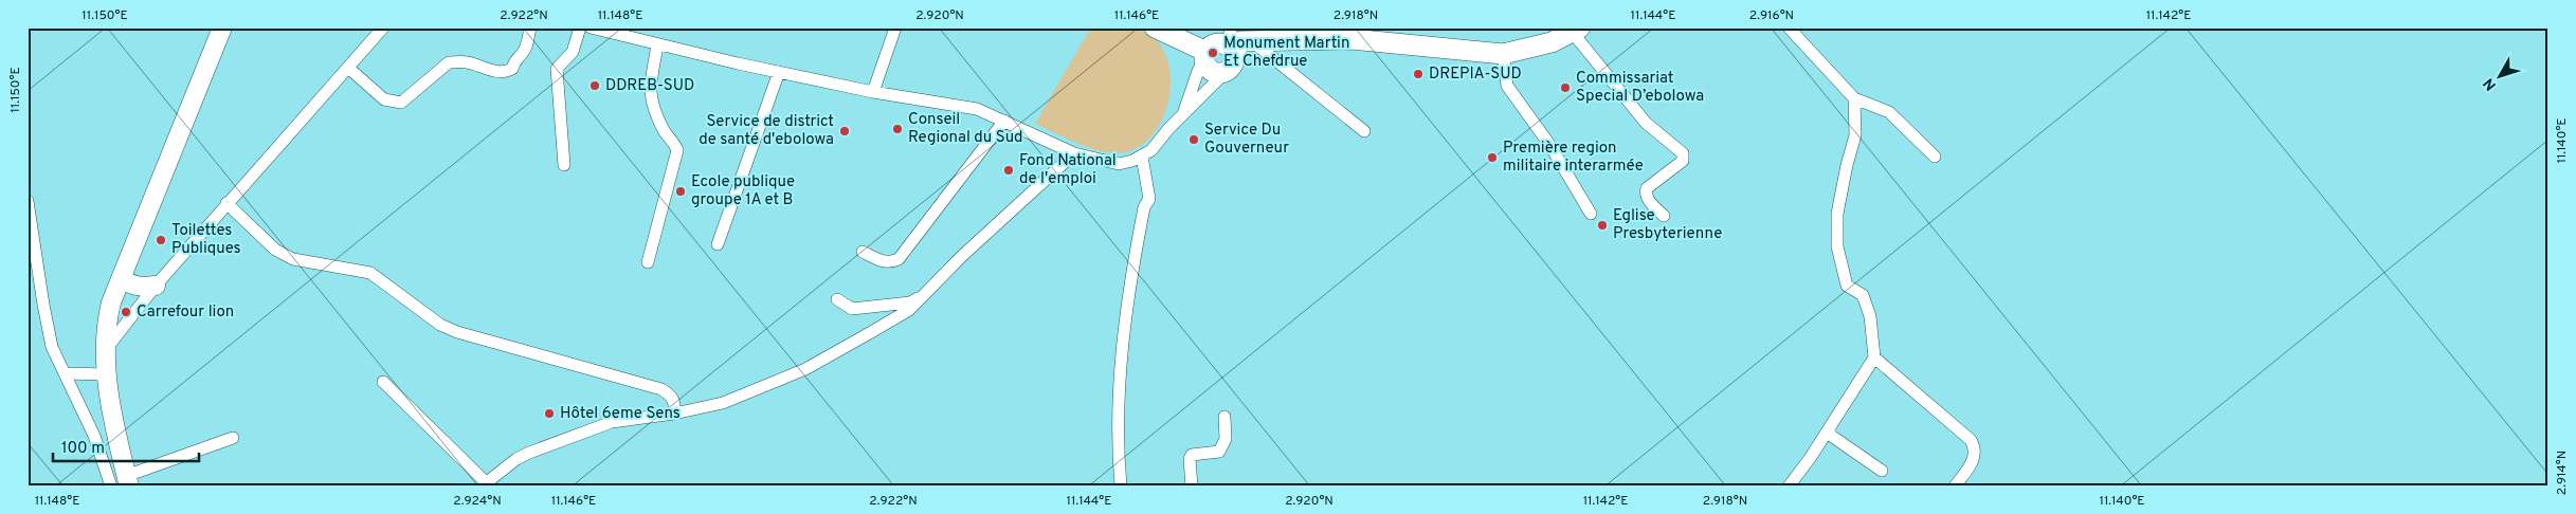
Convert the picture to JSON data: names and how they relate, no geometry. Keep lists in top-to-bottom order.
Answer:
{
  "places": [
    "Monument Martin Et Chefdrue",
    "DREPIA-SUD",
    "DDREB-SUD",
    "Commissariat Special D’ebolowa",
    "Conseil Regional du Sud",
    "Service de district de santé d'ebolowa",
    "Service Du Gouverneur",
    "Première region militaire interarmée",
    "Fond National de l'emploi",
    "Ecole publique groupe 1A et B",
    "Eglise Presbyterienne",
    "Toilettes Publiques",
    "Carrefour lion",
    "Hôtel 6eme Sens"
  ],
  "scale_bar": "100 m",
  "north": "bottom left",
  "coordinates": [
    "11.150°E",
    "2.922°N",
    "11.148°E",
    "2.920°N",
    "11.146°E",
    "2.918°N",
    "11.144°E",
    "2.916°N",
    "11.142°E",
    "11.140°E",
    "2.914°N",
    "2.924°N"
  ]
}
